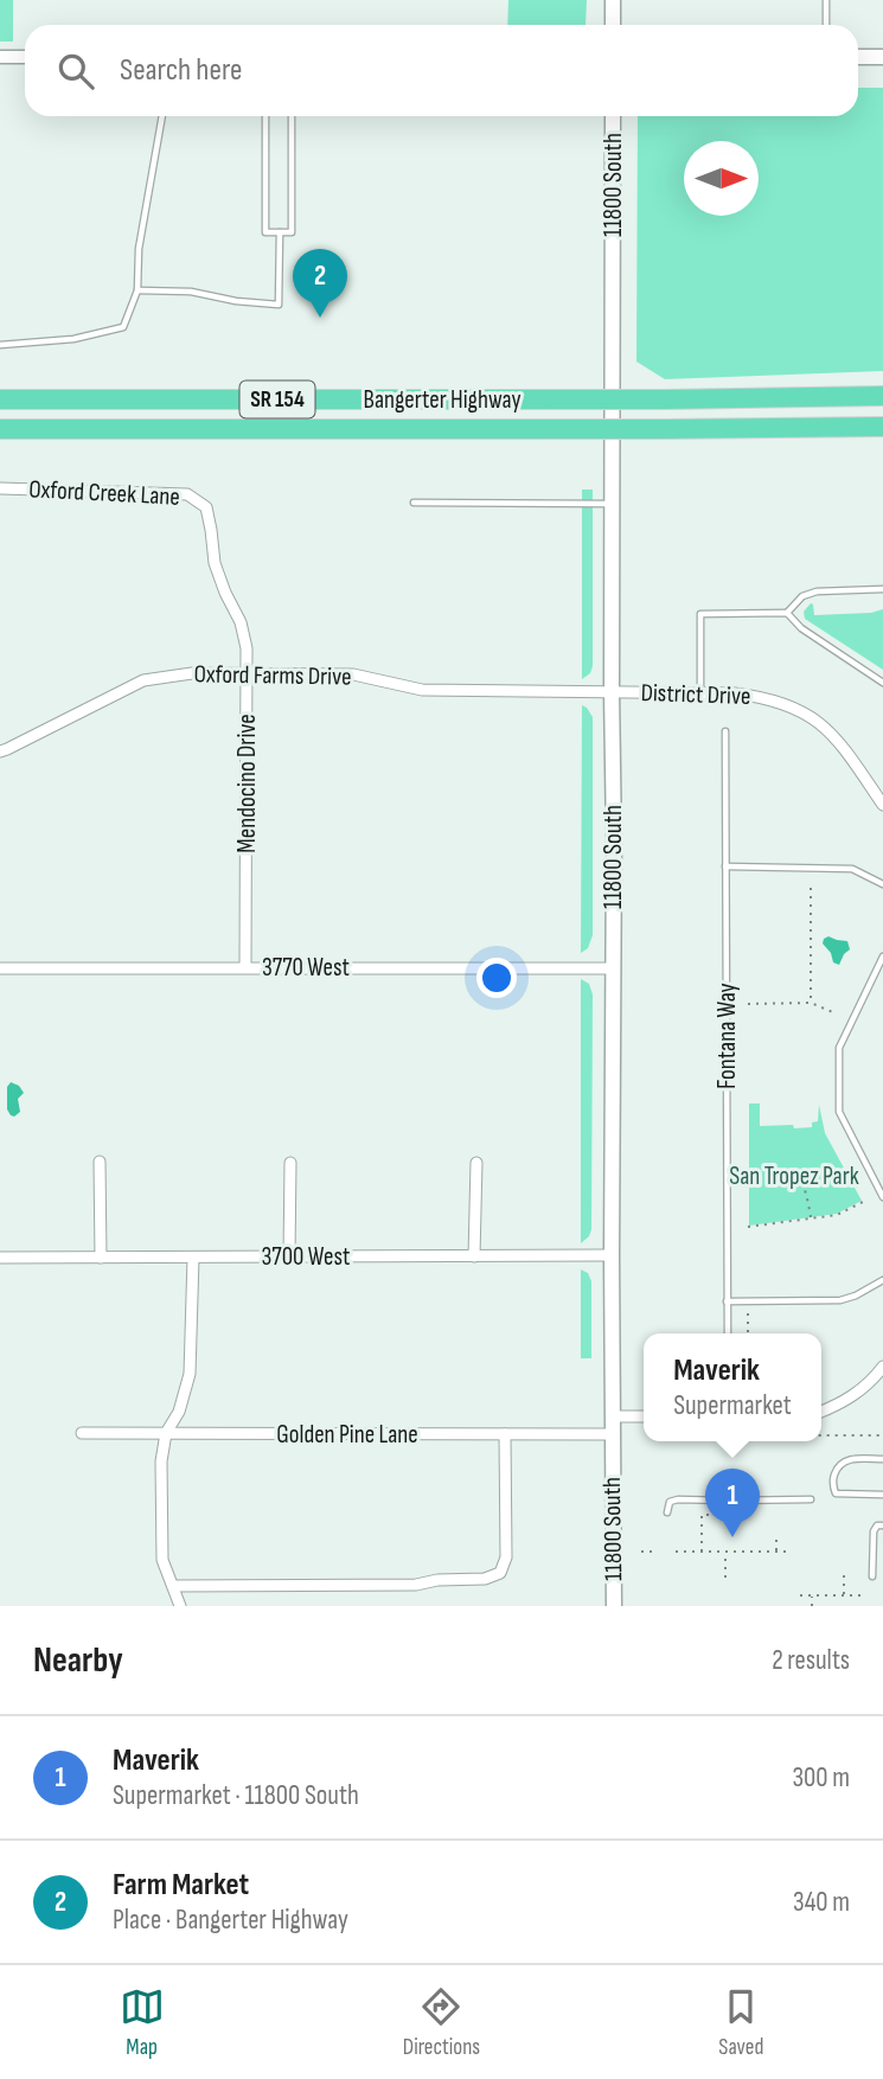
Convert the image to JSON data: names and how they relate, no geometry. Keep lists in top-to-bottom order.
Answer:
{
  "streets": {
    "highway": ["SR 154", "Bangerter Highway"],
    "main road": ["11800 South"],
    "street": [
      "Oxford Creek Lane",
      "Oxford Farms Drive",
      "District Drive",
      "Mendocino Drive",
      "3770 West",
      "3700 West",
      "Golden Pine Lane"
    ],
    "lane": ["Fontana Way"]
  },
  "crossings": [
    ["11800 South", "Oxford Farms Drive"],
    ["11800 South", "District Drive"],
    ["11800 South", "3770 West"],
    ["11800 South", "3700 West"],
    ["11800 South", "Golden Pine Lane"],
    ["Oxford Creek Lane", "Mendocino Drive"],
    ["Oxford Farms Drive", "District Drive"],
    ["Oxford Farms Drive", "Mendocino Drive"],
    ["Mendocino Drive", "3770 West"]
  ],
  "parks": ["San Tropez Park"],
  "north": "right",
  "page": {
    "search": "Search here",
    "pins": ["2", "1"],
    "popup": ["Maverik", "Supermarket"],
    "heading": ["Nearby", "2 results"],
    "list": [
      {
        "mark": "1",
        "name": "Maverik",
        "note": "Supermarket · 11800 South",
        "value": "300 m"
      },
      {
        "mark": "2",
        "name": "Farm Market",
        "note": "Place · Bangerter Highway",
        "value": "340 m"
      }
    ],
    "nav": ["Map", "Directions", "Saved"]
  }
}
